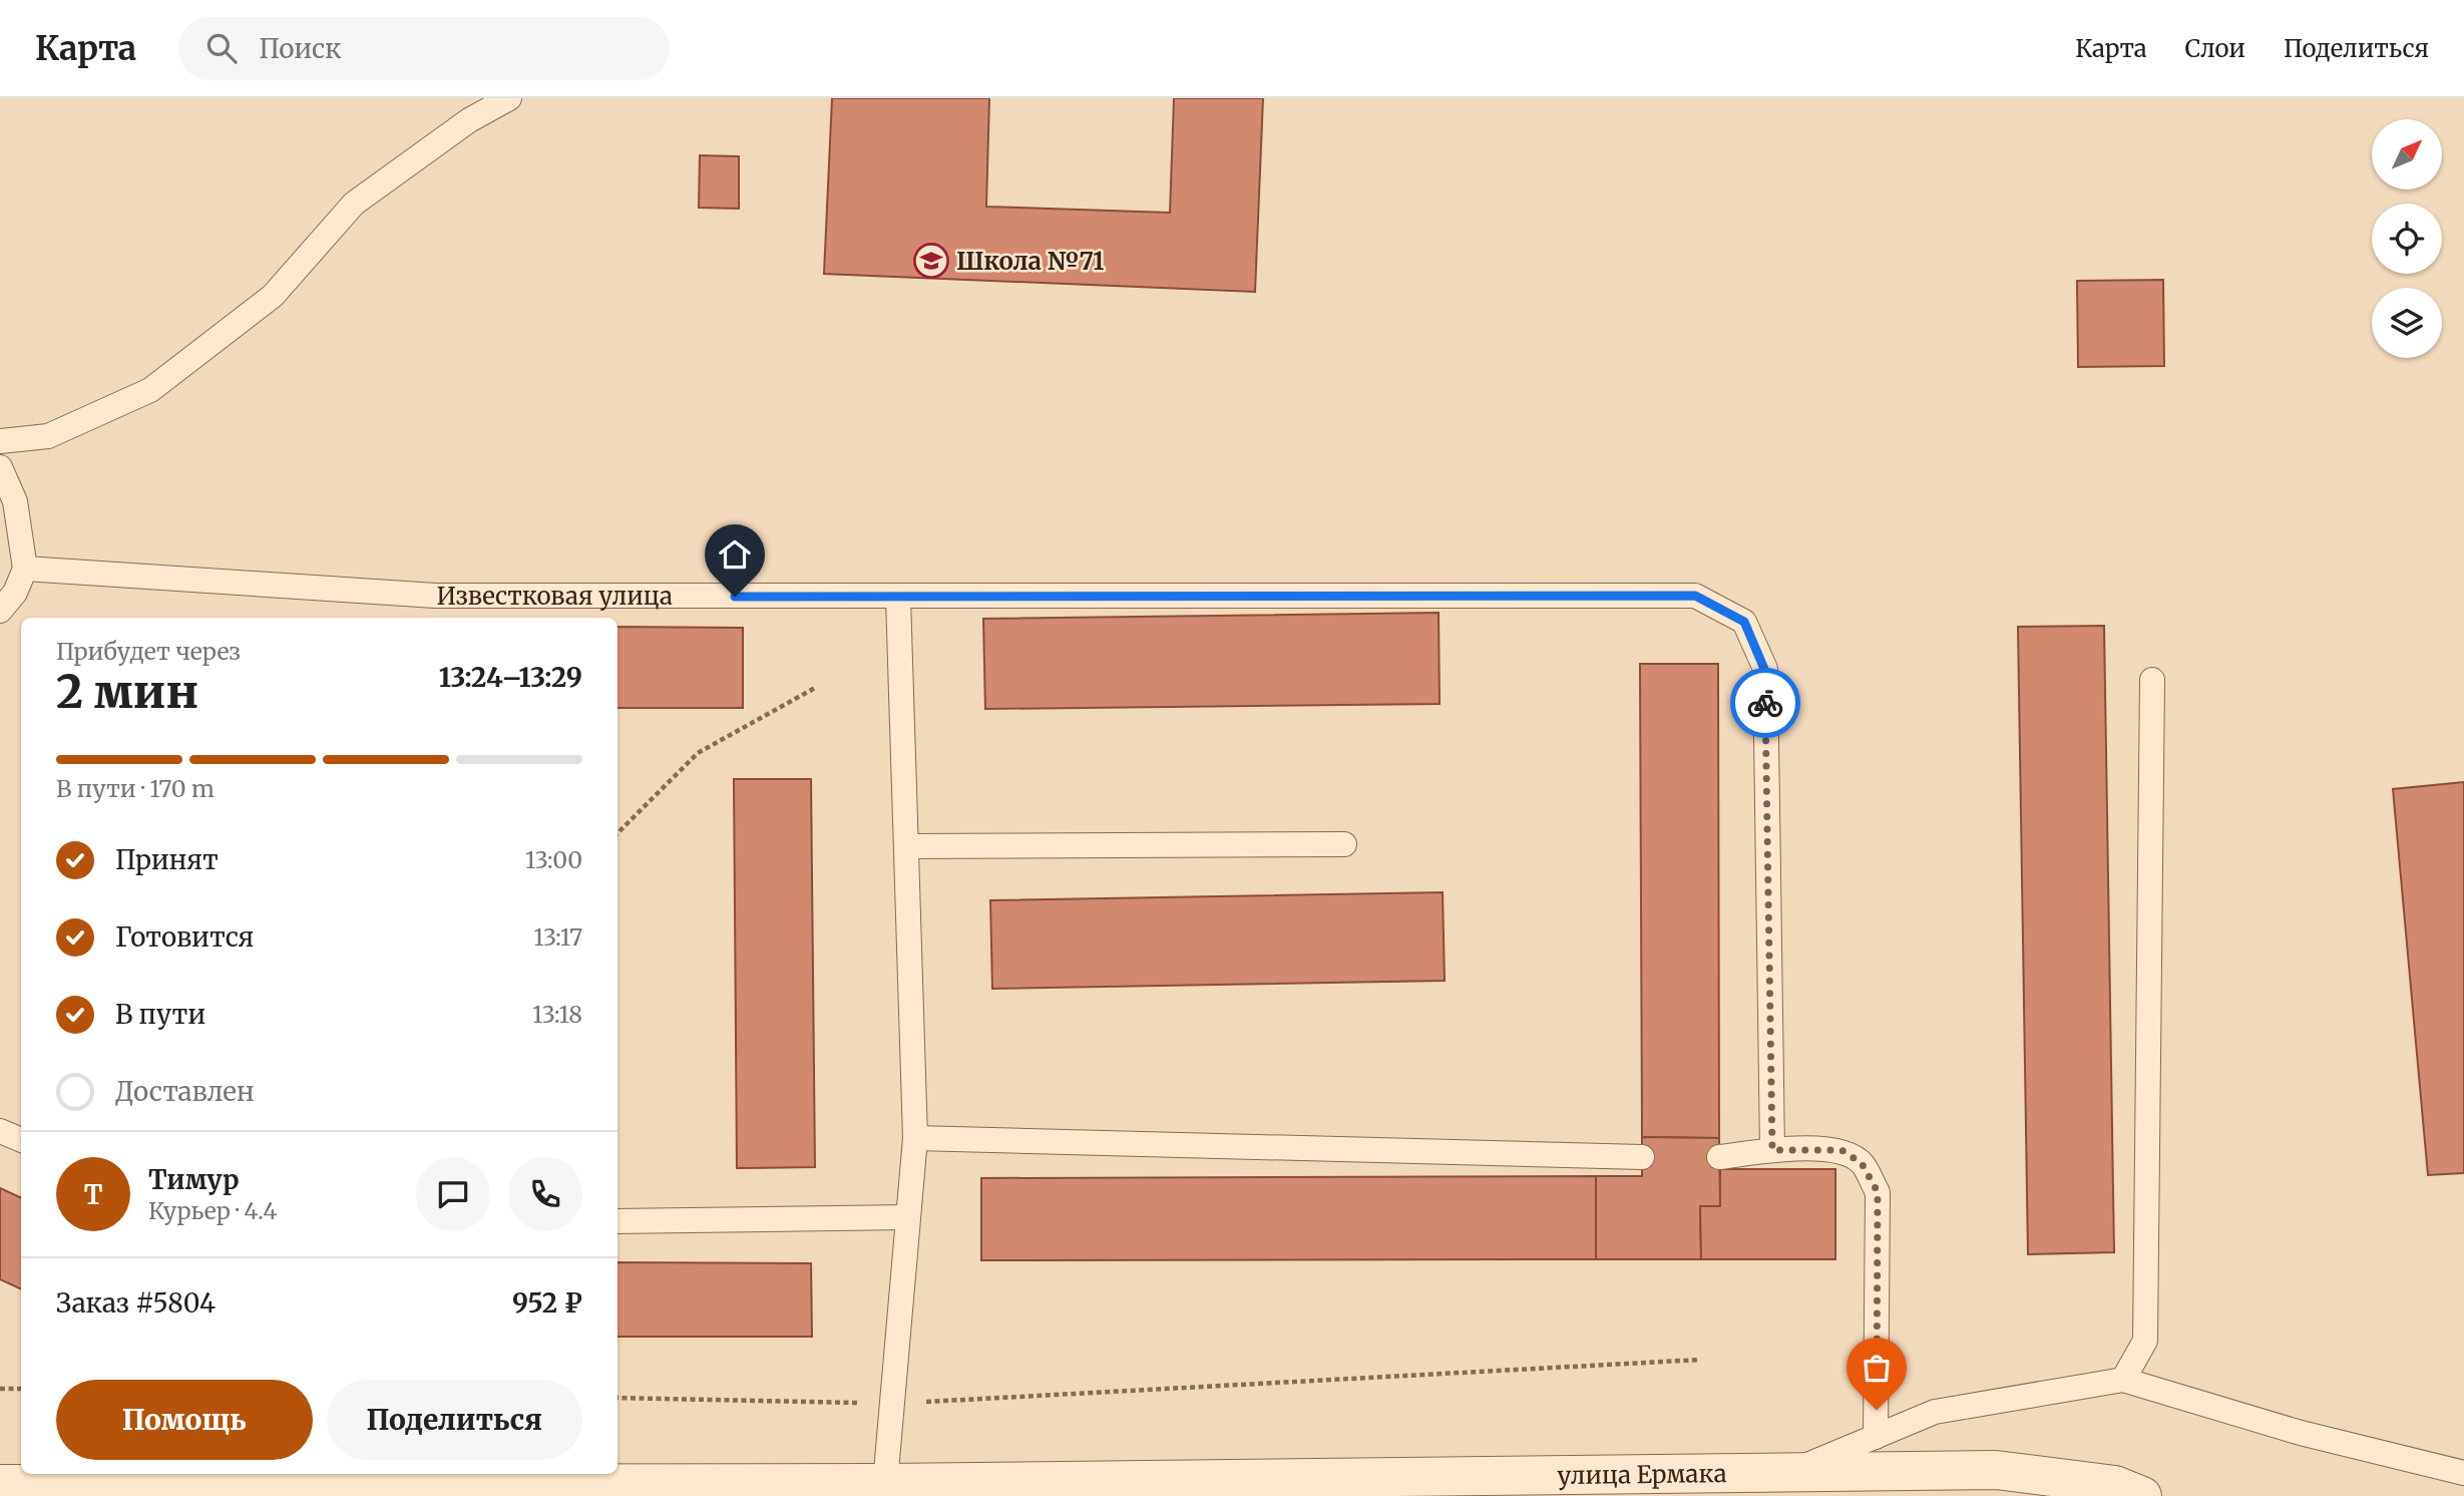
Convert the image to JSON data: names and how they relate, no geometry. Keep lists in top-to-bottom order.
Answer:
{
  "streets": {
    "street": ["улица Ермака"],
    "lane": ["Известковая улица"]
  },
  "places": {
    "school or university": ["Школа №71"]
  },
  "north": "top right",
  "page": {
    "header": "Карта",
    "search": "Поиск",
    "nav": ["Карта", "Слои", "Поделиться"],
    "heading": ["2 мин", "Прибудет через", "13:24–13:29"],
    "panel": [
      "Тимур",
      "Курьер · 4.4",
      "Заказ #5804",
      "952 ₽"
    ],
    "bar": "В пути · 170 m",
    "list": [
      ["Принят", "13:00"],
      ["Готовится", "13:17"],
      ["В пути", "13:18"],
      "Доставлен"
    ],
    "round": "Т",
    "buttons": ["Помощь", "Поделиться"]
  }
}
